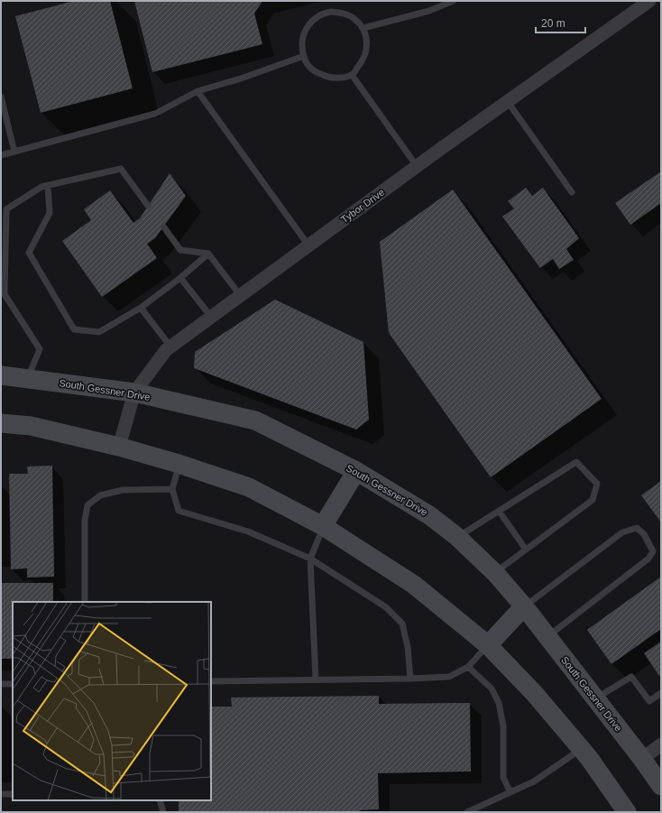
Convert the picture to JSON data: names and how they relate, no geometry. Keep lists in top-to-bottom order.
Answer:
{
  "streets": {
    "main road": ["South Gessner Drive"],
    "street": ["Tybor Drive"]
  },
  "crossings": [
    ["Tybor Drive", "South Gessner Drive"]
  ],
  "scale_bar": "20 m"
}
